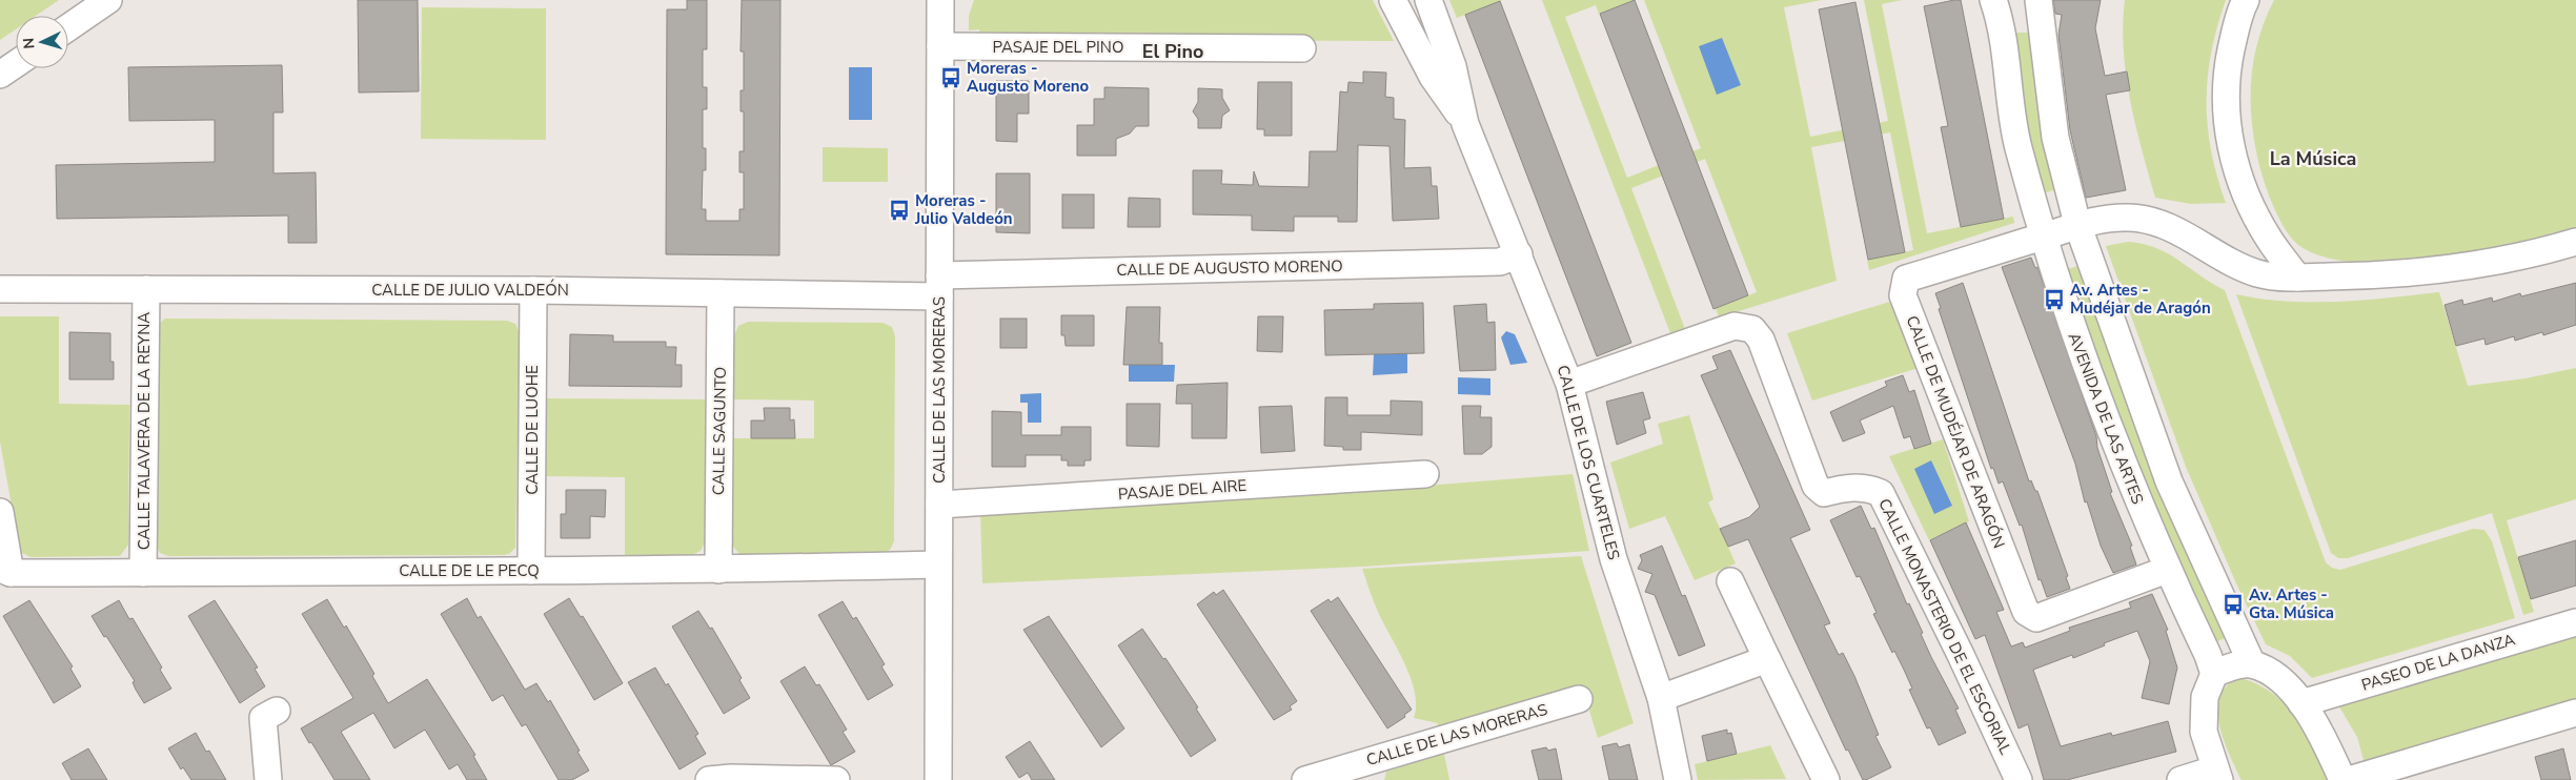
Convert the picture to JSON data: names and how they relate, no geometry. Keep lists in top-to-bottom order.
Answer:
{
  "streets": {
    "street": [
      "PASAJE DEL PINO",
      "CALLE DE AUGUSTO MORENO",
      "CALLE DE JULIO VALDEÓN",
      "CALLE DE LAS MORERAS",
      "AVENIDA DE LAS ARTES",
      "CALLE DE LUOHE",
      "CALLE TALAVERA DE LA REYNA",
      "CALLE SAGUNTO",
      "CALLE DE MUDÉJAR DE ARAGÓN",
      "CALLE DE LOS CUARTELES",
      "PASAJE DEL AIRE",
      "CALLE DE LE PECQ",
      "CALLE MONASTERIO DE EL ESCORIAL",
      "PASEO DE LA DANZA"
    ]
  },
  "crossings": [
    ["PASAJE DEL PINO", "CALLE DE LAS MORERAS"],
    ["CALLE DE AUGUSTO MORENO", "CALLE DE JULIO VALDEÓN"],
    ["CALLE DE AUGUSTO MORENO", "CALLE DE LAS MORERAS"],
    ["CALLE DE AUGUSTO MORENO", "CALLE DE LOS CUARTELES"],
    ["CALLE DE JULIO VALDEÓN", "CALLE DE LAS MORERAS"],
    ["CALLE DE JULIO VALDEÓN", "CALLE DE LUOHE"],
    ["CALLE DE JULIO VALDEÓN", "CALLE TALAVERA DE LA REYNA"],
    ["CALLE DE JULIO VALDEÓN", "CALLE SAGUNTO"],
    ["CALLE DE LAS MORERAS", "PASAJE DEL AIRE"],
    ["CALLE DE LAS MORERAS", "CALLE DE LE PECQ"],
    ["AVENIDA DE LAS ARTES", "CALLE DE MUDÉJAR DE ARAGÓN"],
    ["CALLE DE LUOHE", "CALLE DE LE PECQ"],
    ["CALLE TALAVERA DE LA REYNA", "CALLE DE LE PECQ"],
    ["CALLE SAGUNTO", "CALLE DE LE PECQ"],
    ["CALLE DE LOS CUARTELES", "CALLE MONASTERIO DE EL ESCORIAL"]
  ],
  "districts": ["El Pino", "La Música"],
  "places": {
    "bus stop": [
      "Moreras - Augusto Moreno",
      "Moreras - Julio Valdeón",
      "Av. Artes - Mudéjar de Aragón",
      "Av. Artes - Gta. Música"
    ]
  },
  "north": "left"
}
